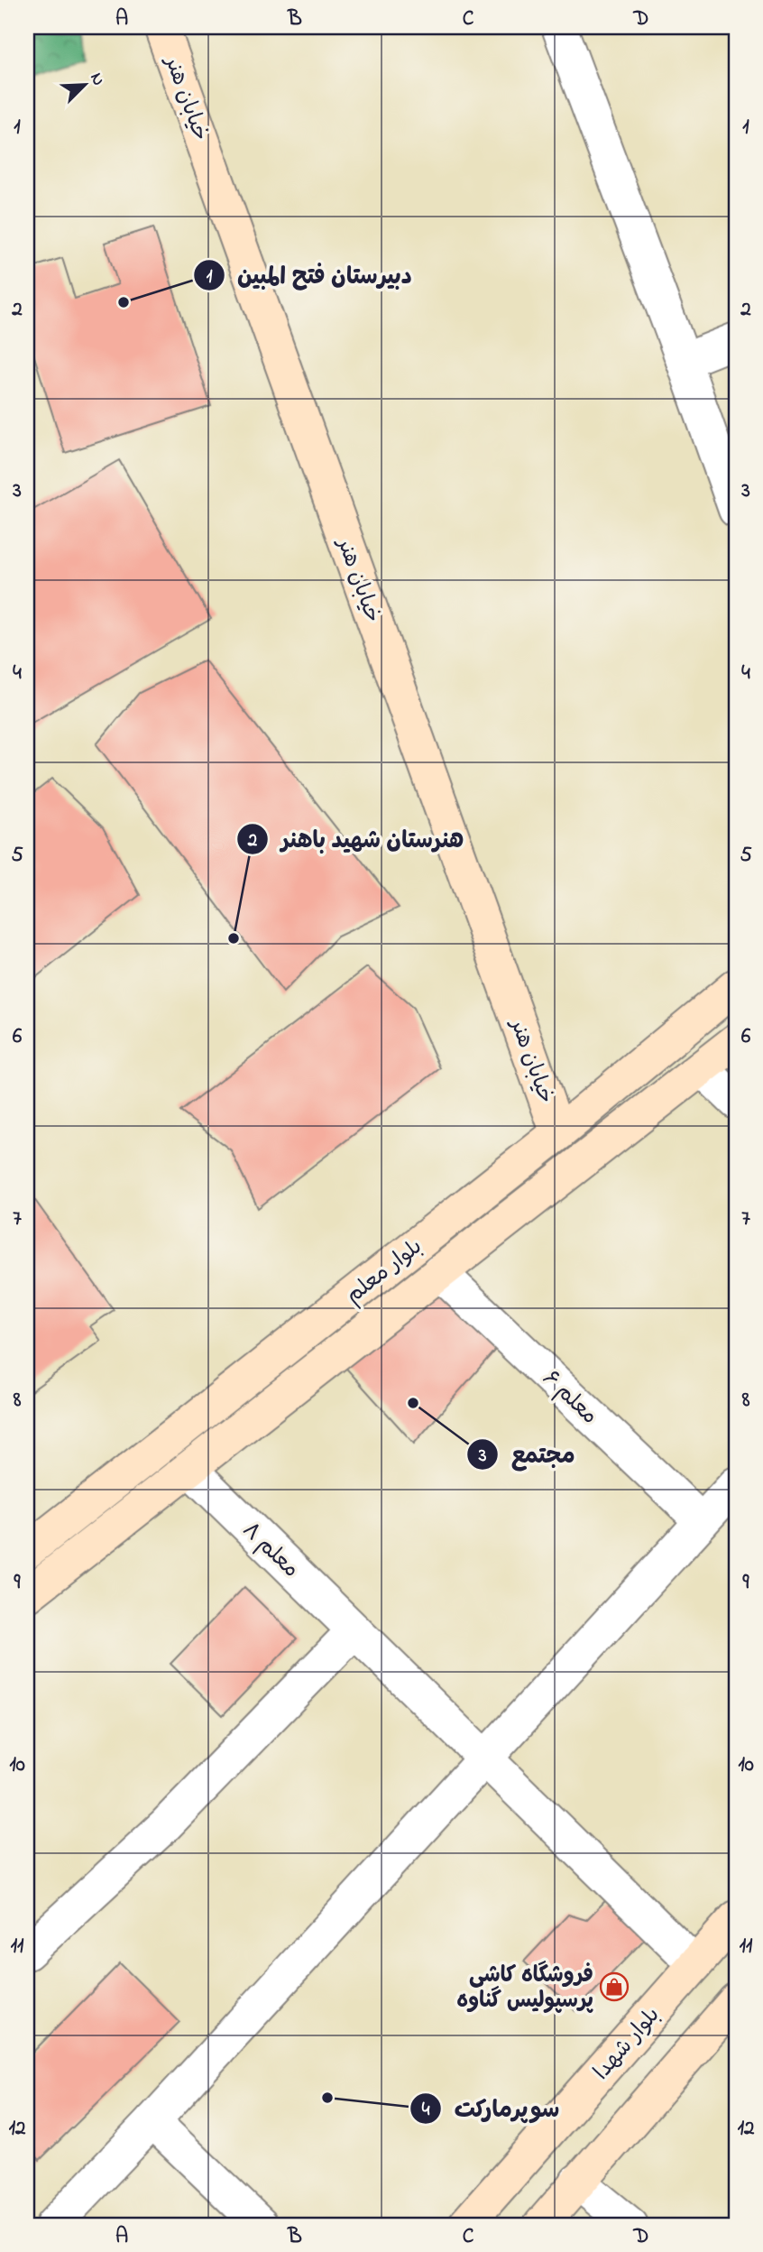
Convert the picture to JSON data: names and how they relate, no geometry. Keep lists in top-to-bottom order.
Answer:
{
  "streets": {
    "main road": ["خیابان هنر", "بلوار معلم", "بلوار شهدا"],
    "street": ["معلم ۶", "معلم ۸"]
  },
  "crossings": [
    ["خیابان هنر", "بلوار معلم"],
    ["بلوار معلم", "معلم ۶"],
    ["بلوار معلم", "معلم ۸"],
    ["معلم ۸", "بلوار شهدا"]
  ],
  "places": {
    "other": [
      "دبیرستان فتح المبین",
      "هنرستان شهید باهنر",
      "مجتمع",
      "سوپرمارکت"
    ],
    "shop": ["فروشگاه کاشی پرسپولیس گناوه"]
  },
  "north": "top right",
  "grid": {
    "columns": [
      "A",
      "B",
      "C",
      "D"
    ],
    "rows": [
      "1",
      "2",
      "3",
      "4",
      "5",
      "6",
      "7",
      "8",
      "9",
      "10",
      "11",
      "12"
    ]
  }
}
